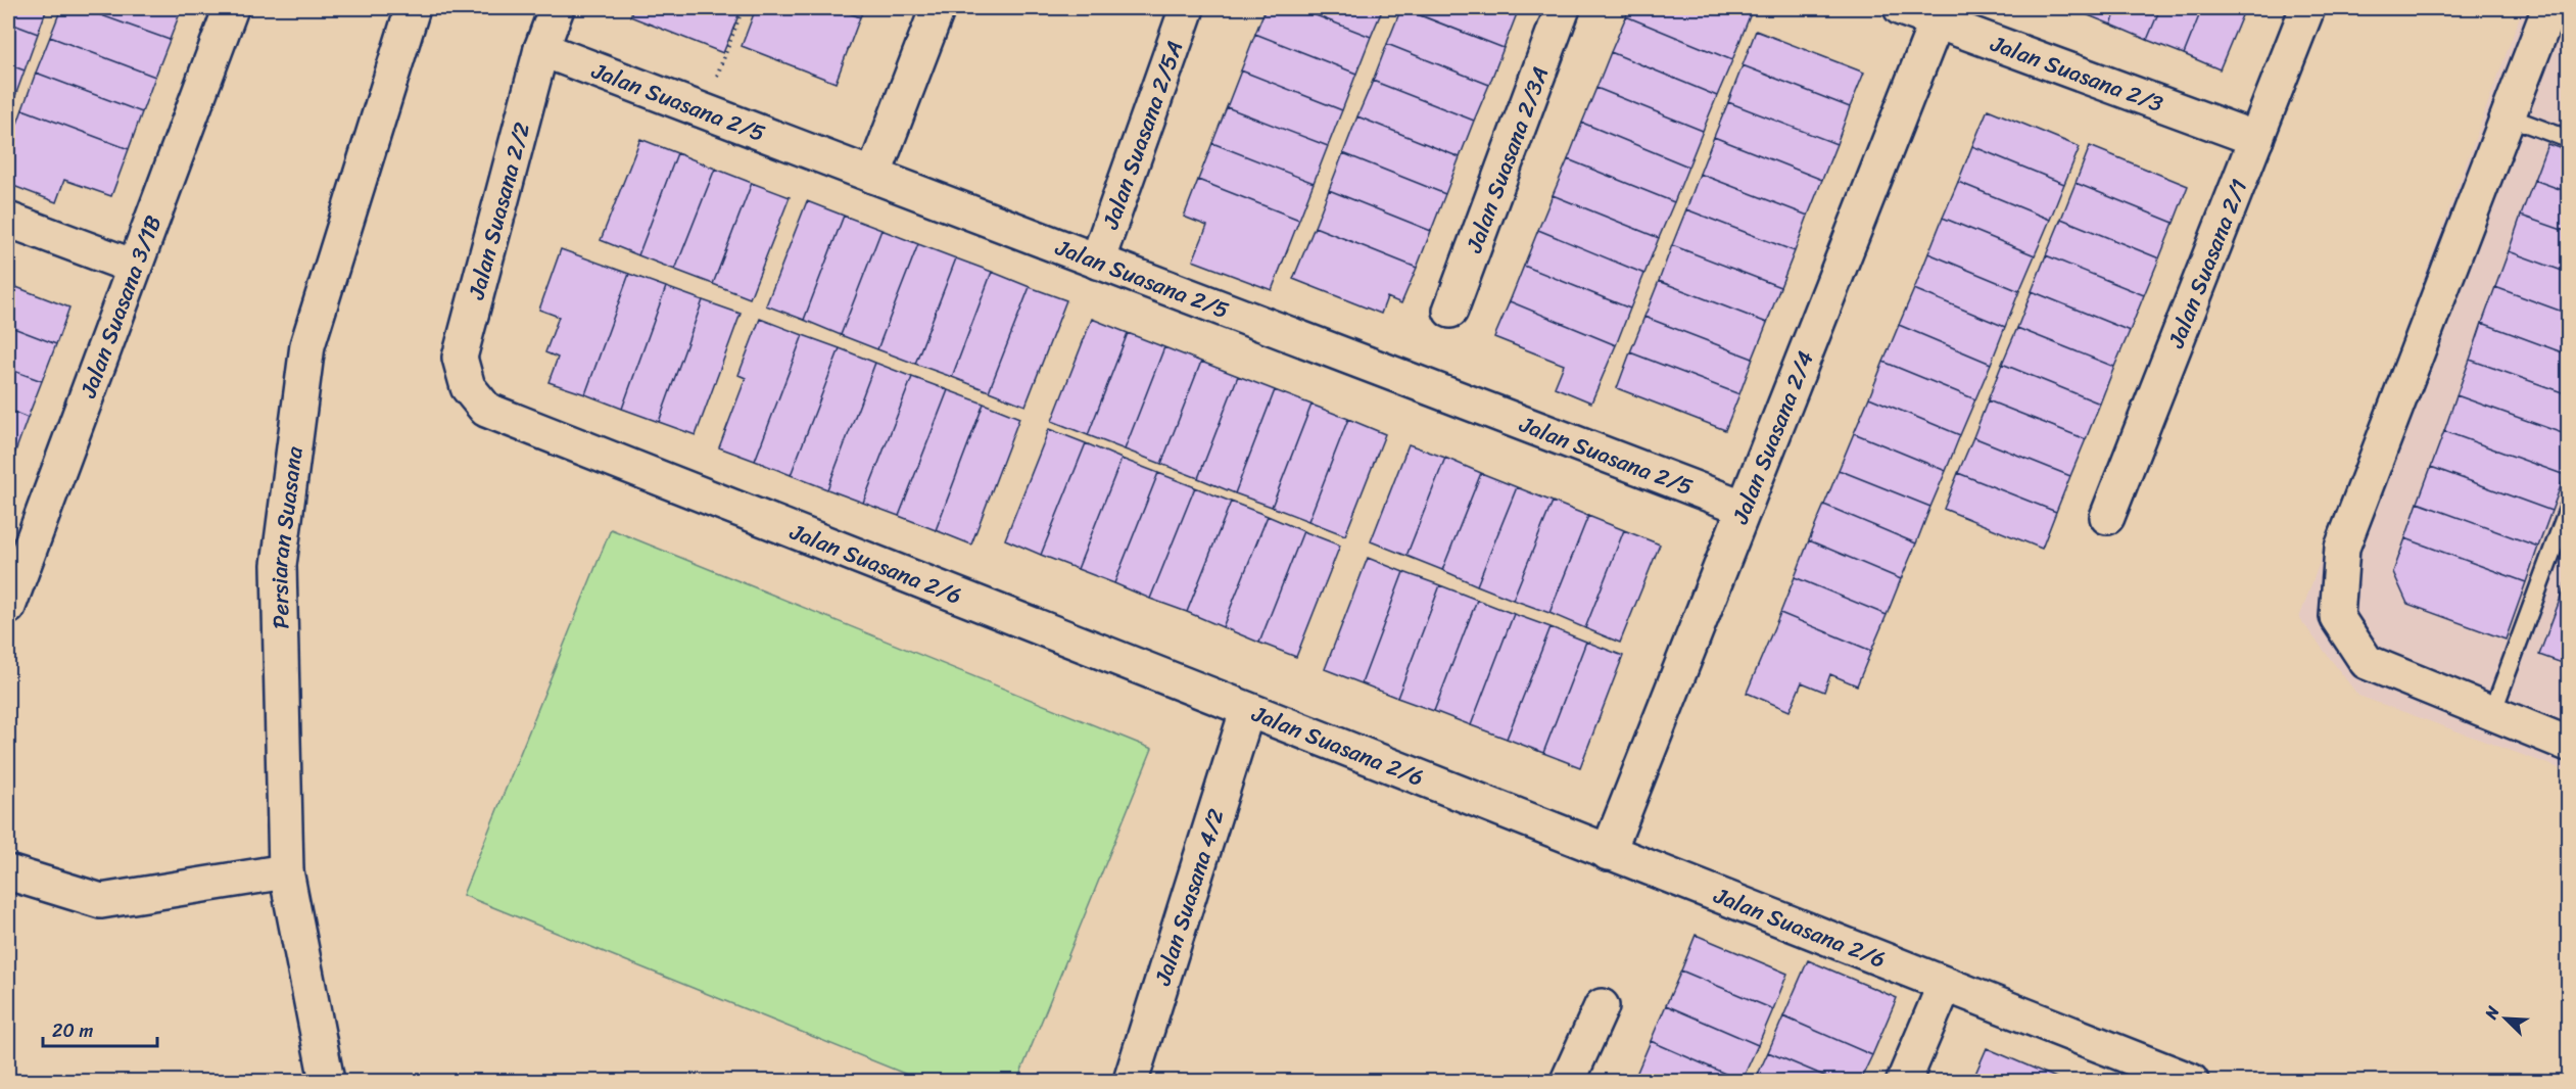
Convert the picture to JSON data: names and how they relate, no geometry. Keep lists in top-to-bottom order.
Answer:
{
  "streets": {
    "street": [
      "Jalan Suasana 2/3",
      "Jalan Suasana 2/5",
      "Jalan Suasana 2/5A",
      "Jalan Suasana 2/3A",
      "Jalan Suasana 2/2",
      "Jalan Suasana 2/1",
      "Jalan Suasana 3/1B",
      "Jalan Suasana 2/4",
      "Persiaran Suasana",
      "Jalan Suasana 2/6",
      "Jalan Suasana 4/2"
    ]
  },
  "crossings": [
    ["Jalan Suasana 2/3", "Jalan Suasana 2/1"],
    ["Jalan Suasana 2/3", "Jalan Suasana 2/4"],
    ["Jalan Suasana 2/5", "Jalan Suasana 2/5A"],
    ["Jalan Suasana 2/5", "Jalan Suasana 2/2"],
    ["Jalan Suasana 2/5", "Jalan Suasana 2/4"],
    ["Jalan Suasana 2/2", "Jalan Suasana 2/6"],
    ["Jalan Suasana 2/4", "Jalan Suasana 2/6"],
    ["Jalan Suasana 2/6", "Jalan Suasana 4/2"]
  ],
  "scale_bar": "20 m",
  "north": "top left"
}
